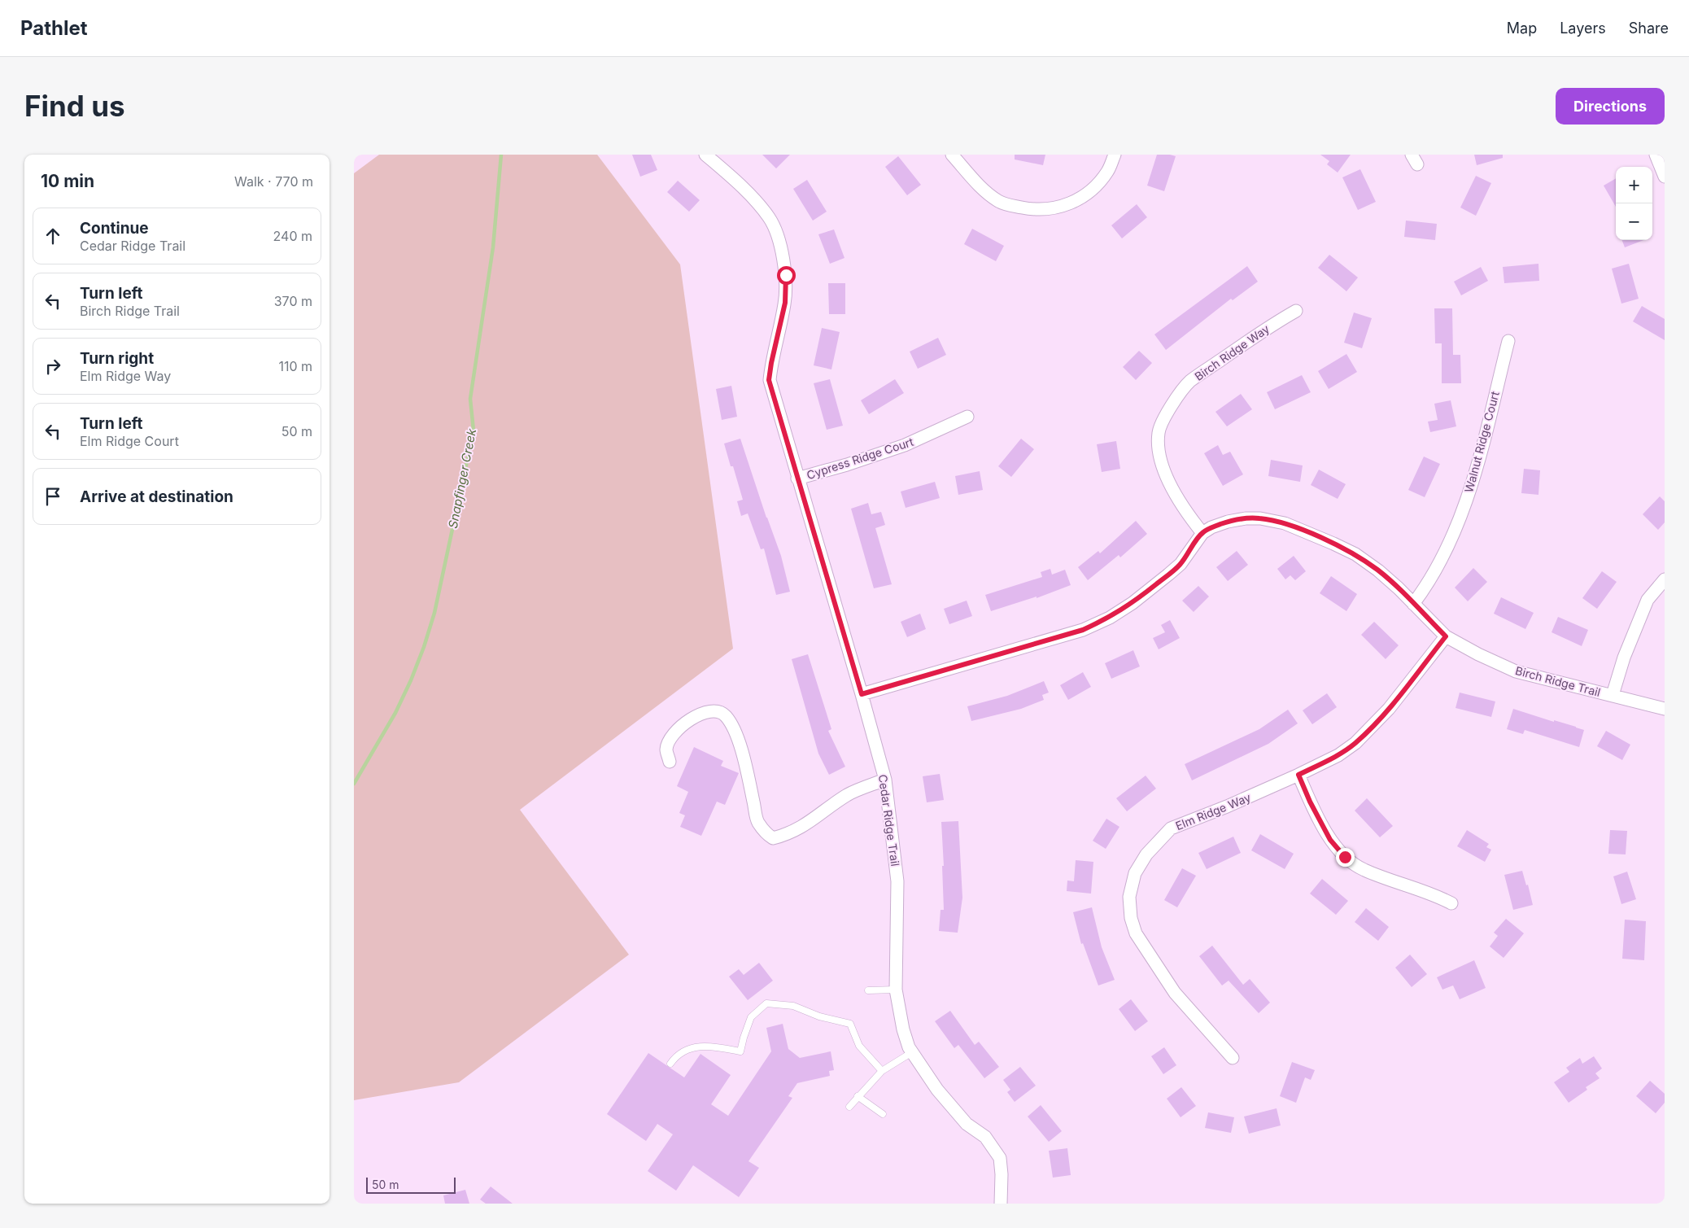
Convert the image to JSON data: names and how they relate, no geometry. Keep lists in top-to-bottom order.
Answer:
{
  "streets": {
    "street": [
      "Birch Ridge Way",
      "Walnut Ridge Court",
      "Cypress Ridge Court",
      "Birch Ridge Trail",
      "Elm Ridge Way",
      "Cedar Ridge Trail"
    ]
  },
  "crossings": [
    ["Birch Ridge Way", "Birch Ridge Trail"],
    ["Walnut Ridge Court", "Birch Ridge Trail"],
    ["Cypress Ridge Court", "Cedar Ridge Trail"],
    ["Birch Ridge Trail", "Elm Ridge Way"]
  ],
  "water": ["Snapfinger Creek"],
  "scale_bar": "50 m",
  "page": {
    "header": "Pathlet",
    "nav": ["Map", "Layers", "Share"],
    "buttons": "Directions",
    "title": "Find us",
    "heading": ["10 min", "Walk · 770 m"],
    "map_buttons": ["+", "−"],
    "list": [
      ["Continue", "Cedar Ridge Trail", "240 m"],
      ["Turn left", "Birch Ridge Trail", "370 m"],
      ["Turn right", "Elm Ridge Way", "110 m"],
      ["Turn left", "Elm Ridge Court", "50 m"],
      "Arrive at destination"
    ],
    "scale": "50 m"
  }
}
